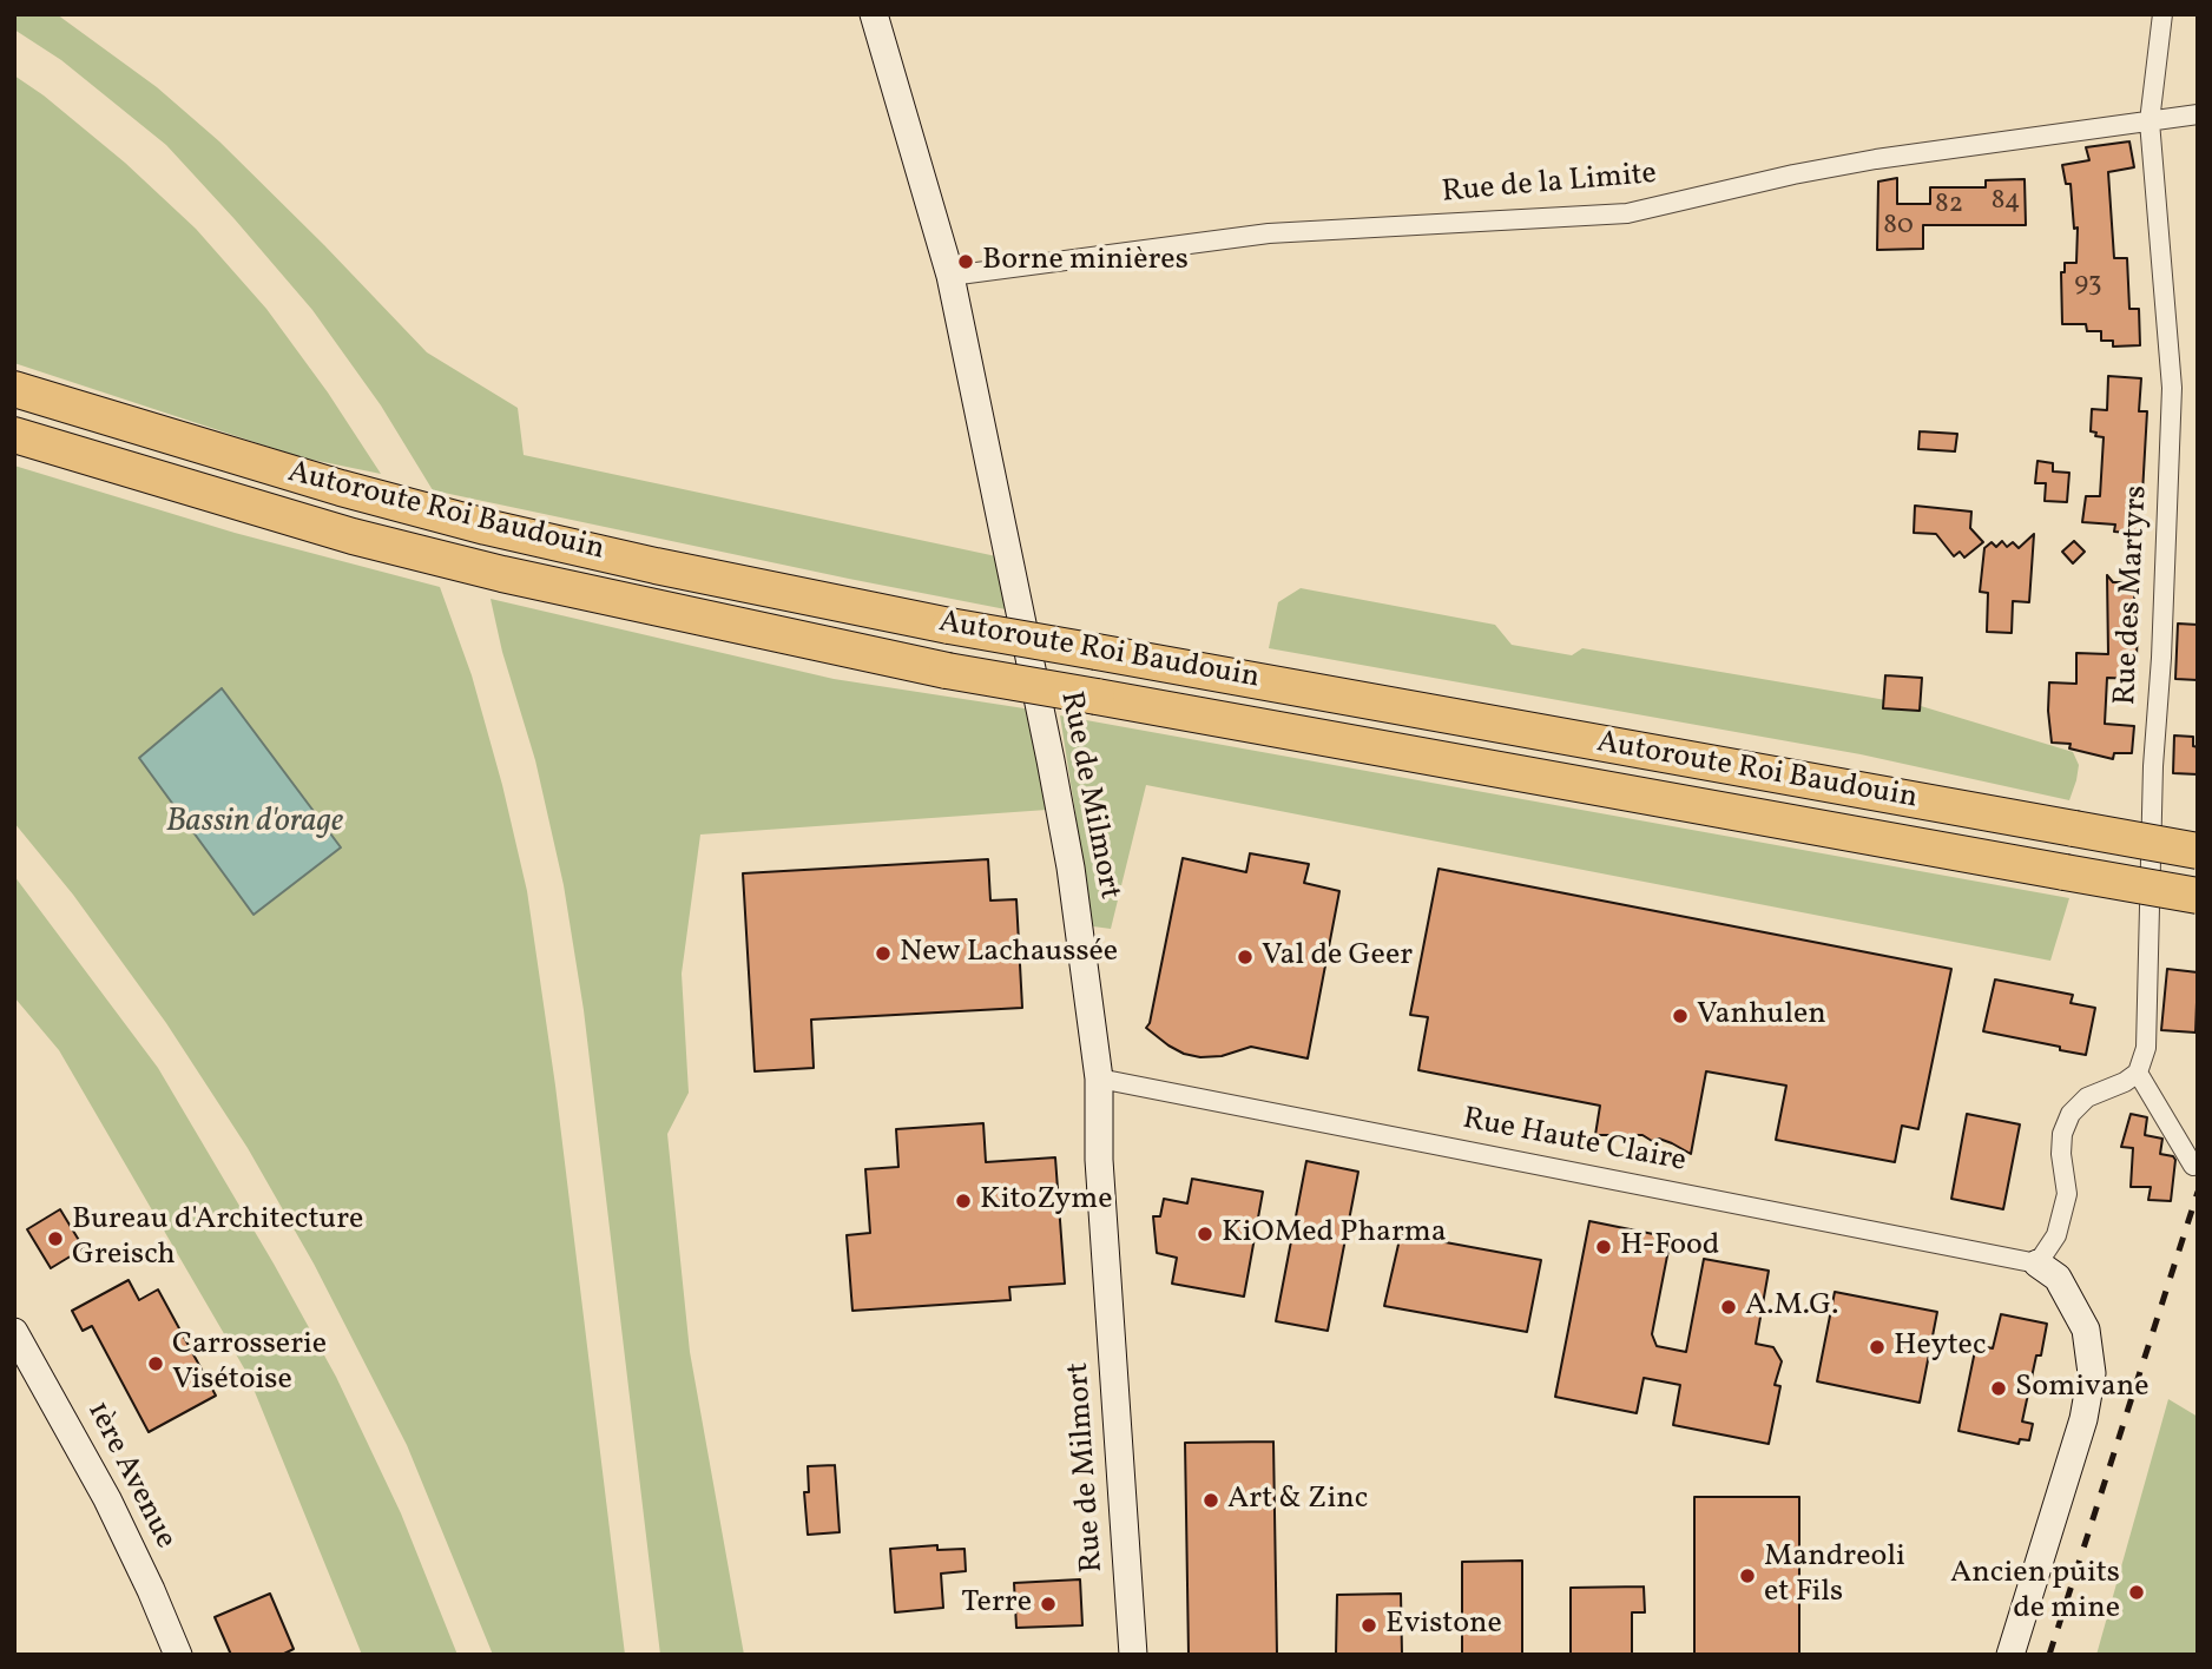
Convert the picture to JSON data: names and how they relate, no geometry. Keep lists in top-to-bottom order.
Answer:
{
  "streets": {
    "highway": ["Autoroute Roi Baudouin"],
    "street": [
      "Rue de la Limite",
      "Rue des Martyrs",
      "Rue de Milmort",
      "Rue Haute Claire",
      "1ère Avenue"
    ]
  },
  "crossings": [
    ["Rue de la Limite", "Rue des Martyrs"],
    ["Rue de la Limite", "Rue de Milmort"],
    ["Rue de Milmort", "Rue Haute Claire"]
  ],
  "water": ["Bassin d'orage"],
  "places": [
    "Borne minières",
    "New Lachaussée",
    "Val de Geer",
    "Vanhulen",
    "KitoZyme",
    "KiOMed Pharma",
    "Bureau d'Architecture Greisch",
    "H-Food",
    "A.M.G.",
    "Heytec",
    "Carrosserie Visétoise",
    "Somivane",
    "Art & Zinc",
    "Mandreoli et Fils",
    "Ancien puits de mine",
    "Terre",
    "Evistone"
  ],
  "house_numbers": [
    "84",
    "82",
    "80",
    "93"
  ]
}
